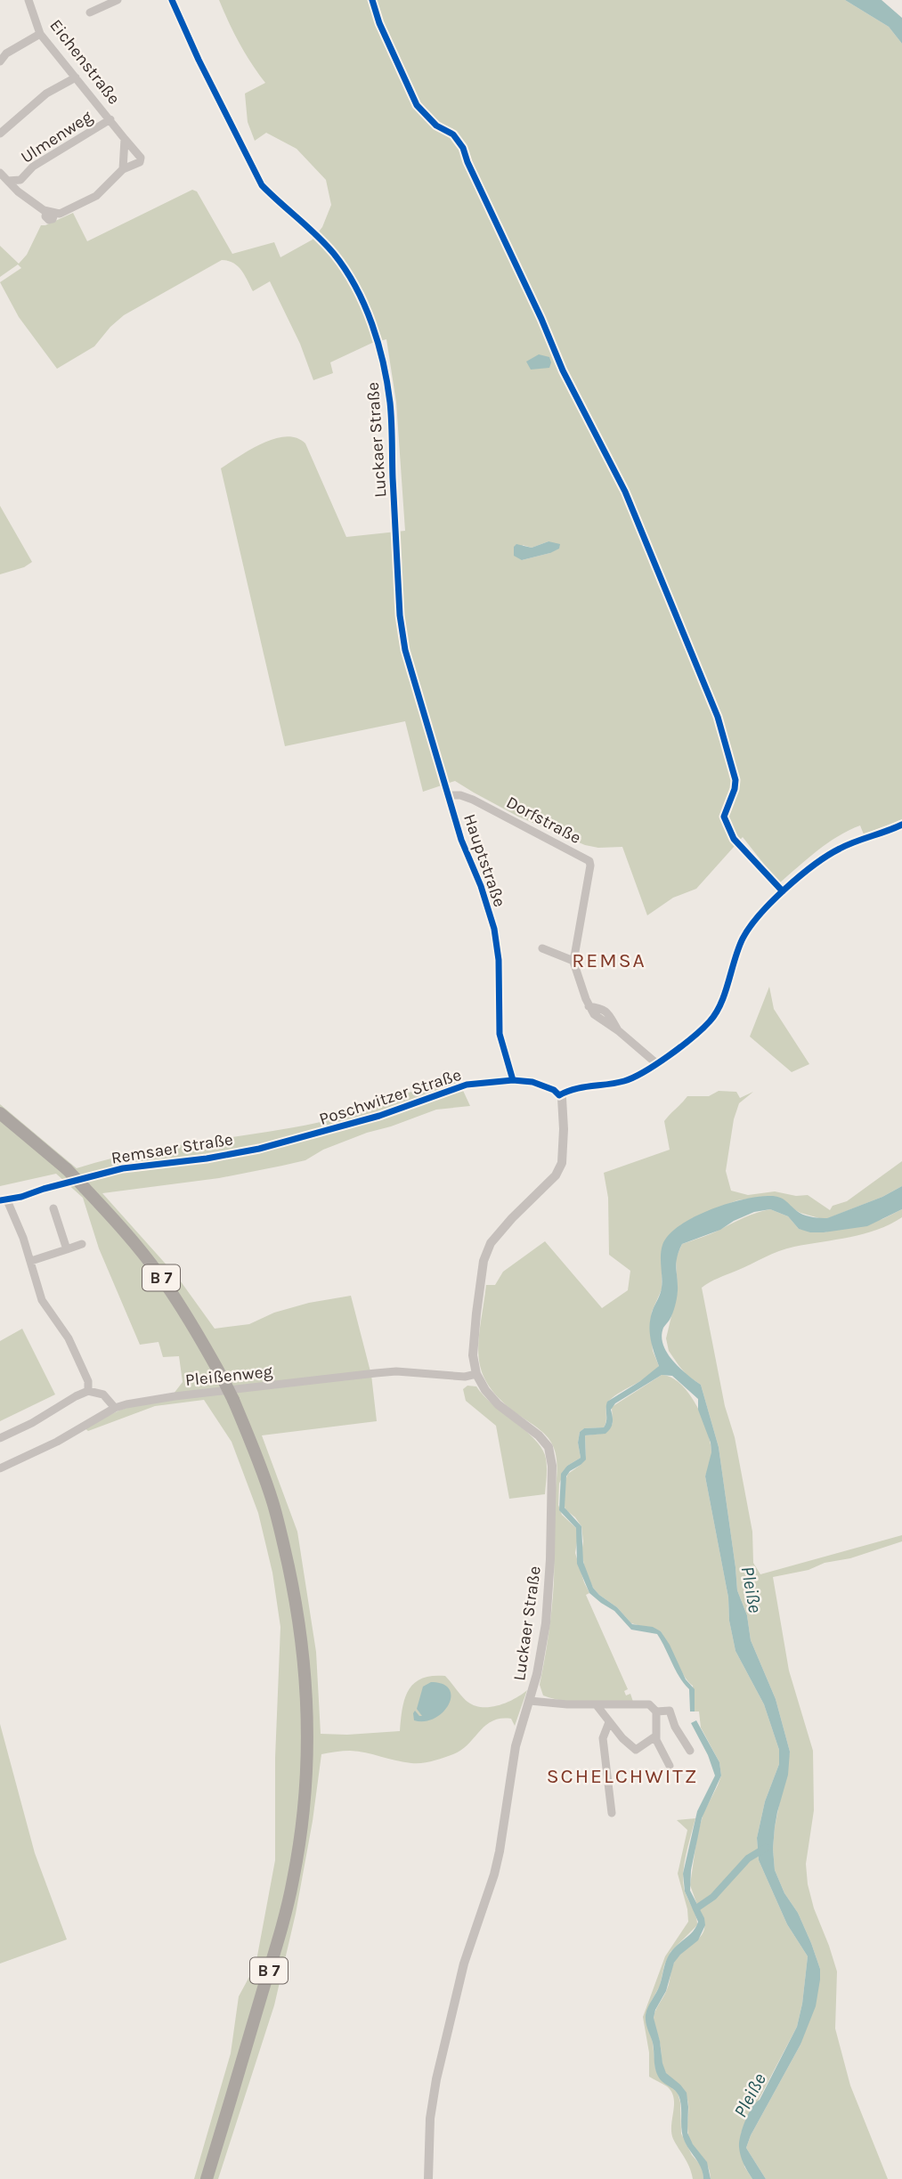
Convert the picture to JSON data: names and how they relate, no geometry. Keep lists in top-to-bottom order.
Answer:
{
  "streets": {
    "highway": ["B 7"],
    "street": [
      "Eichenstraße",
      "Ulmenweg",
      "Luckaer Straße",
      "Dorfstraße",
      "Hauptstraße",
      "Poschwitzer Straße",
      "Remsaer Straße",
      "Pleißenweg"
    ]
  },
  "crossings": [
    ["Eichenstraße", "Ulmenweg"],
    ["Luckaer Straße", "Dorfstraße"],
    ["Luckaer Straße", "Hauptstraße"],
    ["Luckaer Straße", "Pleißenweg"],
    ["Dorfstraße", "Hauptstraße"],
    ["Hauptstraße", "Poschwitzer Straße"],
    ["Poschwitzer Straße", "Remsaer Straße"]
  ],
  "districts": ["REMSA", "SCHELCHWITZ"],
  "water": ["Pleiße"]
}
